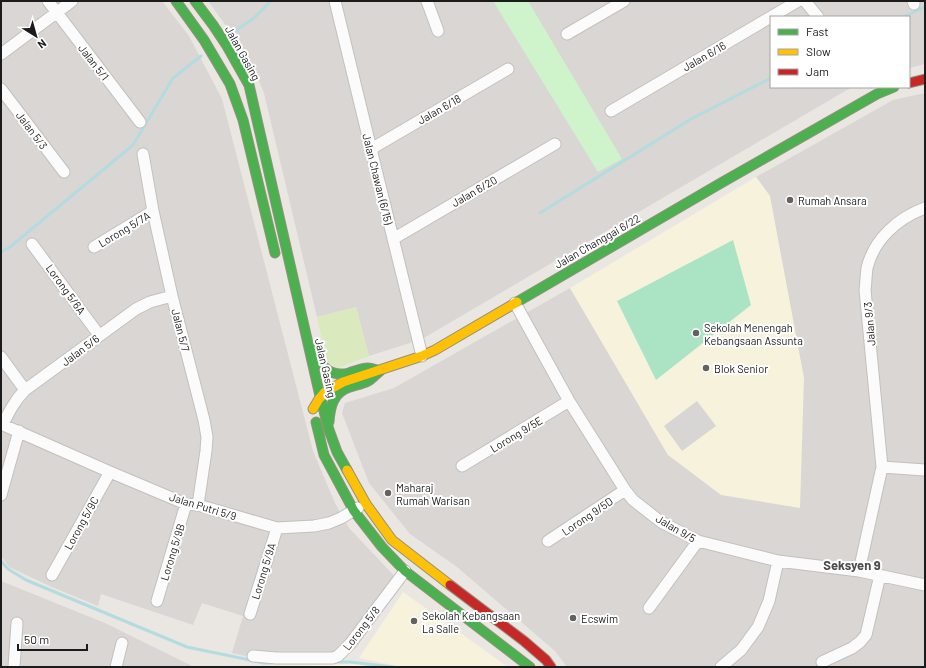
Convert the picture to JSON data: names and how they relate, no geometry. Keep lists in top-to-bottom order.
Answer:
{
  "streets": {
    "main road": ["Jalan Gasing", "Jalan Changgai 6/22"],
    "street": [
      "Jalan 6/16",
      "Jalan 5/1",
      "Jalan 6/18",
      "Jalan 5/3",
      "Jalan Chawan (6/15)",
      "Jalan 6/20",
      "Lorong 5/7A",
      "Lorong 5/6A",
      "Jalan 9/3",
      "Jalan 5/7",
      "Jalan 5/6",
      "Lorong 9/5E",
      "Jalan Putri 5/9",
      "Lorong 9/5D",
      "Lorong 5/9C",
      "Jalan 9/5",
      "Lorong 5/9B",
      "Lorong 5/9A",
      "Lorong 5/8"
    ]
  },
  "crossings": [
    ["Jalan Gasing", "Jalan Changgai 6/22"],
    ["Jalan Gasing", "Jalan Putri 5/9"],
    ["Jalan Gasing", "Lorong 5/8"],
    ["Jalan 6/18", "Jalan Chawan (6/15)"],
    ["Jalan Chawan (6/15)", "Jalan 6/20"],
    ["Jalan Chawan (6/15)", "Jalan Changgai 6/22"],
    ["Lorong 5/7A", "Jalan 5/7"],
    ["Jalan Changgai 6/22", "Jalan 9/5"],
    ["Lorong 5/6A", "Jalan 5/6"],
    ["Jalan 9/3", "Jalan 9/5"],
    ["Jalan 5/7", "Jalan 5/6"],
    ["Jalan 5/7", "Jalan Putri 5/9"],
    ["Jalan 5/6", "Jalan Putri 5/9"],
    ["Lorong 9/5E", "Jalan 9/5"],
    ["Jalan Putri 5/9", "Lorong 5/9C"],
    ["Jalan Putri 5/9", "Lorong 5/9B"],
    ["Jalan Putri 5/9", "Lorong 5/9A"],
    ["Lorong 9/5D", "Jalan 9/5"]
  ],
  "districts": ["Seksyen 9"],
  "places": [
    "Rumah Ansara",
    "Sekolah Menengah Kebangsaan Assunta",
    "Blok Senior",
    "Maharaj Rumah Warisan",
    "Ecswim",
    "Sekolah Kebangsaan La Salle"
  ],
  "legend": ["Fast", "Slow", "Jam"],
  "scale_bar": "50 m",
  "north": "bottom right"
}
